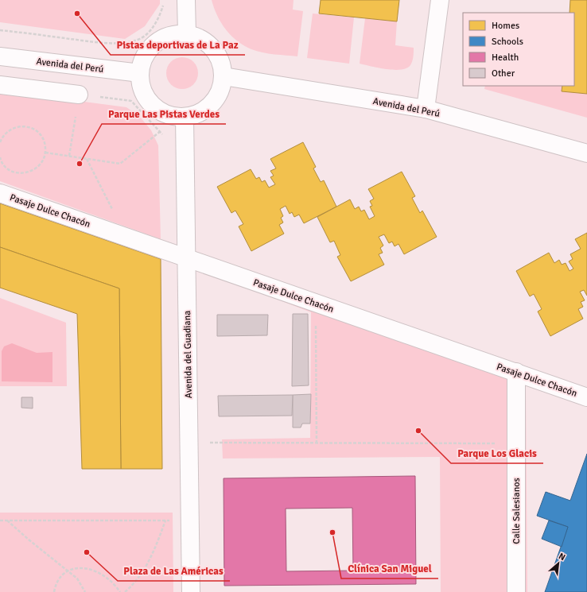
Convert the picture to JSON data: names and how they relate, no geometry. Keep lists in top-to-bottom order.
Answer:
{
  "streets": {
    "street": [
      "Avenida del Perú",
      "Pasaje Dulce Chacón",
      "Avenida del Guadiana",
      "Calle Salesianos"
    ]
  },
  "crossings": [
    ["Avenida del Perú", "Avenida del Guadiana"],
    ["Pasaje Dulce Chacón", "Avenida del Guadiana"],
    ["Pasaje Dulce Chacón", "Calle Salesianos"]
  ],
  "places": [
    "Pistas deportivas de La Paz",
    "Parque Las Pistas Verdes",
    "Parque Los Glacis",
    "Clínica San Miguel",
    "Plaza de Las Américas"
  ],
  "legend": [
    "Homes",
    "Schools",
    "Health",
    "Other"
  ],
  "north": "top right"
}
